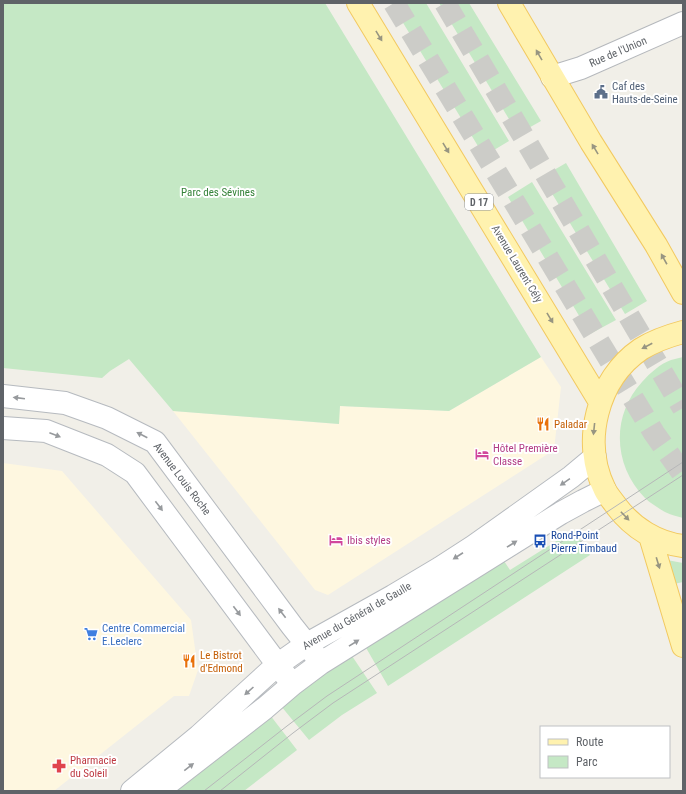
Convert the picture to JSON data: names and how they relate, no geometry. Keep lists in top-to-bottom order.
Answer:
{
  "streets": {
    "main road": [
      "Rue de l'Union",
      "D 17",
      "Avenue Laurent Cély",
      "Avenue Louis Roche",
      "Avenue du Général de Gaulle"
    ]
  },
  "crossings": [
    ["Avenue Louis Roche", "Avenue du Général de Gaulle"]
  ],
  "parks": ["Parc des Sévines"],
  "places": {
    "public building": ["Caf des Hauts-de-Seine"],
    "restaurant": ["Paladar", "Le Bistrot d'Edmond"],
    "hotel": ["Hôtel Première Classe", "Ibis styles"],
    "bus stop": ["Rond-Point Pierre Timbaud"],
    "supermarket": ["Centre Commercial E.Leclerc"],
    "pharmacy": ["Pharmacie du Soleil"]
  },
  "legend": ["Route", "Parc"]
}
